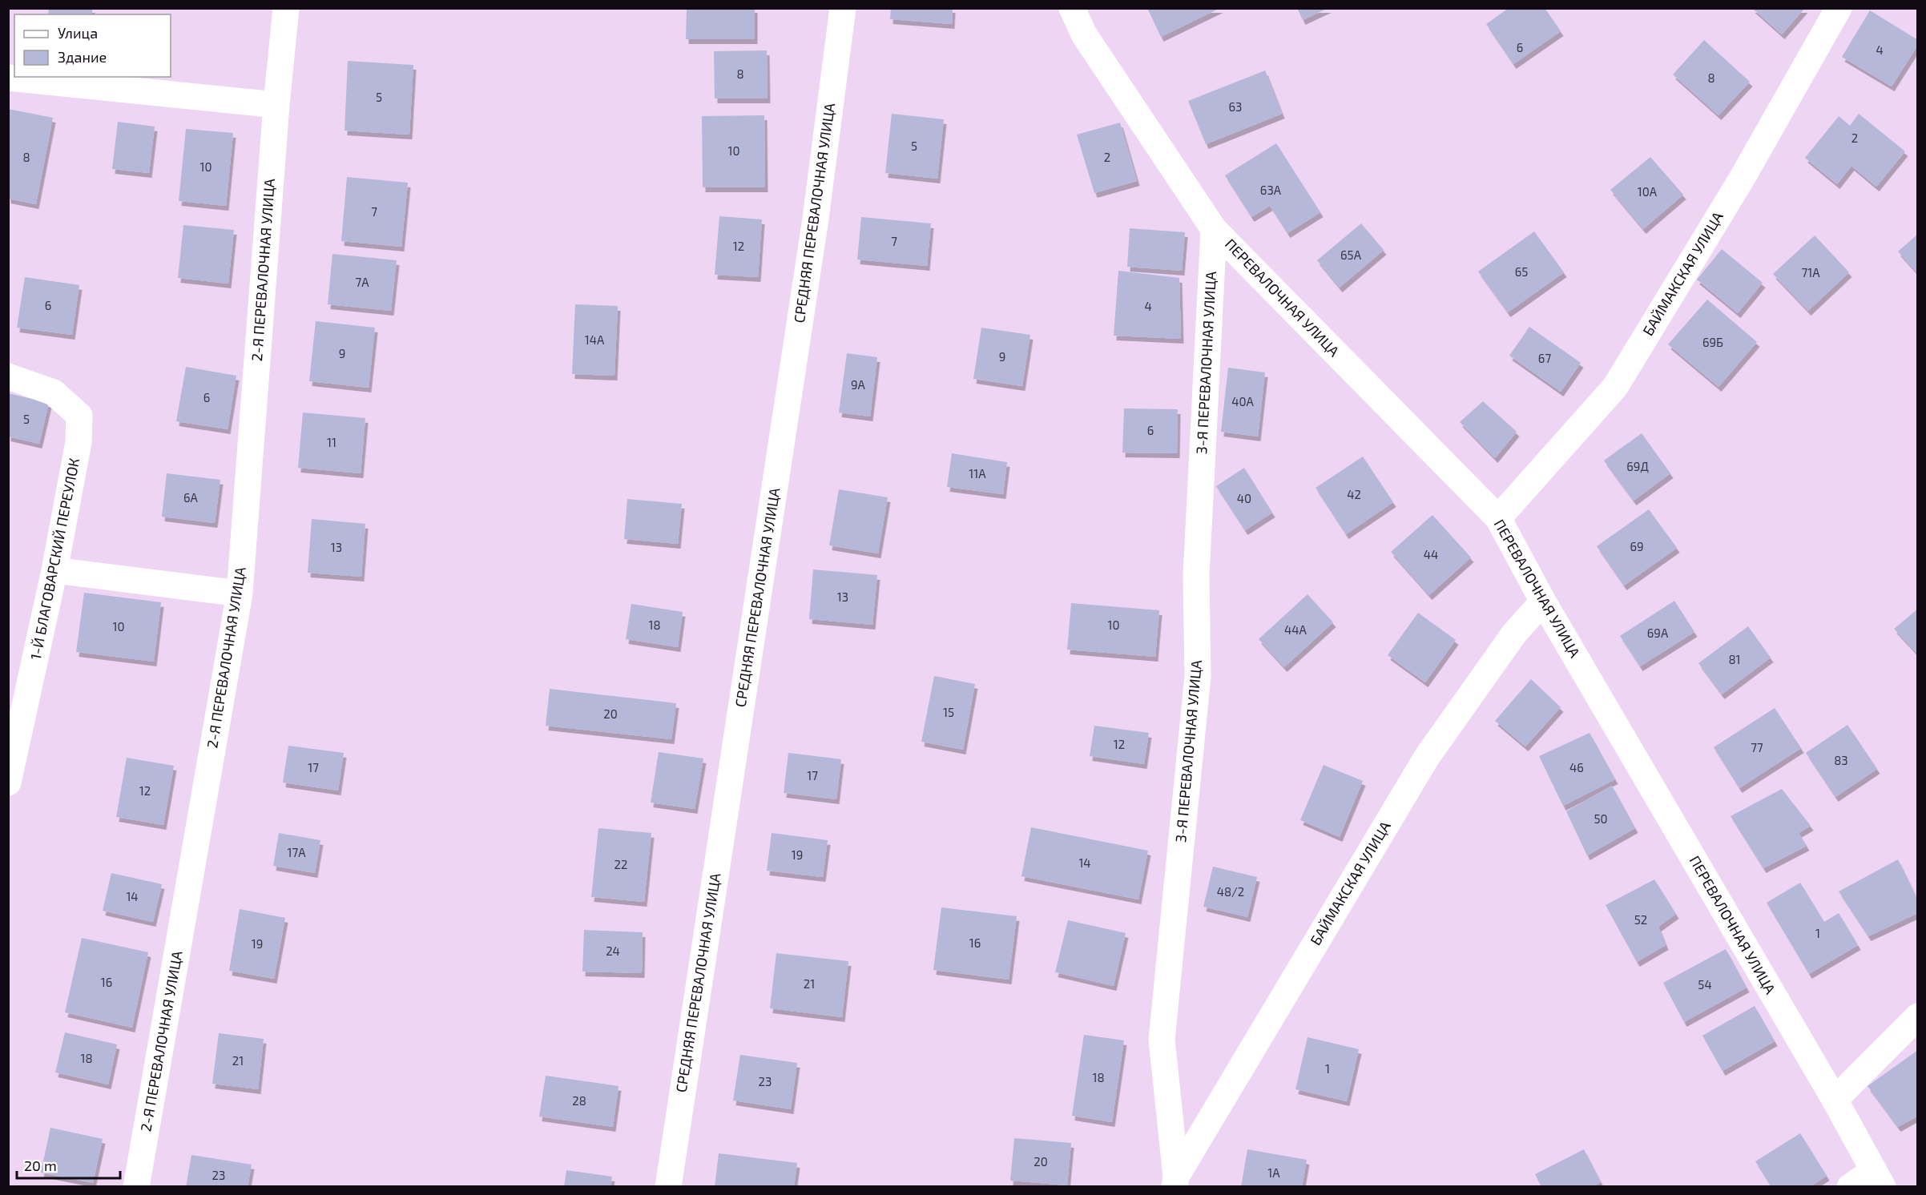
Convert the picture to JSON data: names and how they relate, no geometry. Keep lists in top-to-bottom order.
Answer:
{
  "streets": {
    "street": [
      "СРЕДНЯЯ ПЕРЕВАЛОЧНАЯ УЛИЦА",
      "2-Я ПЕРЕВАЛОЧНАЯ УЛИЦА",
      "БАЙМАКСКАЯ УЛИЦА",
      "ПЕРЕВАЛОЧНАЯ УЛИЦА",
      "3-Я ПЕРЕВАЛОЧНАЯ УЛИЦА",
      "1-Й БЛАГОВАРСКИЙ ПЕРЕУЛОК"
    ]
  },
  "crossings": [
    ["БАЙМАКСКАЯ УЛИЦА", "ПЕРЕВАЛОЧНАЯ УЛИЦА"],
    ["БАЙМАКСКАЯ УЛИЦА", "3-Я ПЕРЕВАЛОЧНАЯ УЛИЦА"],
    ["ПЕРЕВАЛОЧНАЯ УЛИЦА", "3-Я ПЕРЕВАЛОЧНАЯ УЛИЦА"]
  ],
  "house_numbers": [
    "6",
    "4",
    "8",
    "8",
    "5",
    "63",
    "2",
    "5",
    "10",
    "8",
    "2",
    "10",
    "63А",
    "10А",
    "7",
    "7",
    "12",
    "65А",
    "65",
    "71А",
    "7А",
    "6",
    "4",
    "14А",
    "69Б",
    "9",
    "9",
    "67",
    "9А",
    "6",
    "40А",
    "5",
    "6",
    "11",
    "69Д",
    "11А",
    "42",
    "6А",
    "40",
    "69",
    "13",
    "44",
    "13",
    "18",
    "10",
    "10",
    "44А",
    "69А",
    "81",
    "15",
    "20",
    "12",
    "77",
    "83",
    "17",
    "46",
    "17",
    "12",
    "50",
    "17А",
    "19",
    "14",
    "22",
    "48/2",
    "14",
    "52",
    "1",
    "16",
    "19",
    "24",
    "16",
    "21",
    "54",
    "18",
    "21",
    "1",
    "18",
    "23",
    "28",
    "20",
    "1А",
    "23"
  ],
  "legend": ["Улица", "Здание"],
  "scale_bar": "20 m"
}
